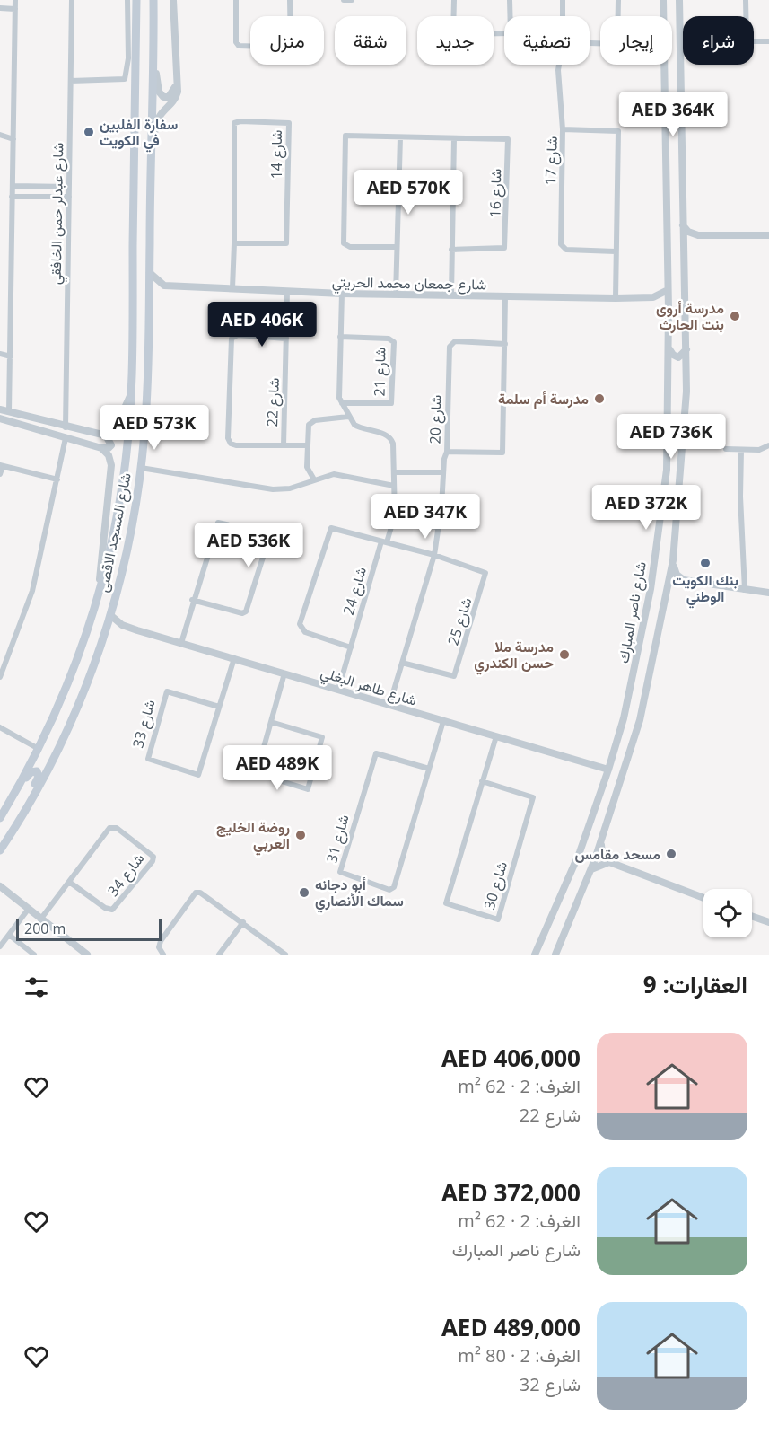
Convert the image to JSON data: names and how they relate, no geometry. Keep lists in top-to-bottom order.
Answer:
{
  "streets": {
    "main road": ["شارع المسجد الاقصى"],
    "street": [
      "شارع 14",
      "شارع 17",
      "شارع 16",
      "شارع عبدلر حمن الخافقي",
      "شارع جمعان محمد الحريتي",
      "شارع 21",
      "شارع 22",
      "شارع 20",
      "شارع 24",
      "شارع ناصر المبارك",
      "شارع 25",
      "شارع طاهر البغلي",
      "شارع 33",
      "شارع 31",
      "شارع 34",
      "شارع 30"
    ]
  },
  "crossings": [
    ["شارع 14", "شارع جمعان محمد الحريتي"],
    ["شارع 17", "شارع جمعان محمد الحريتي"],
    ["شارع جمعان محمد الحريتي", "شارع 22"],
    ["شارع جمعان محمد الحريتي", "شارع 20"],
    ["شارع جمعان محمد الحريتي", "شارع ناصر المبارك"],
    ["شارع المسجد الاقصى", "شارع طاهر البغلي"],
    ["شارع 24", "شارع 25"],
    ["شارع 24", "شارع طاهر البغلي"],
    ["شارع ناصر المبارك", "شارع طاهر البغلي"],
    ["شارع طاهر البغلي", "شارع 33"],
    ["شارع طاهر البغلي", "شارع 31"],
    ["شارع طاهر البغلي", "شارع 30"]
  ],
  "places": [
    "سفارة الفلبين في الكويت",
    "مدرسة أروى بنت الحارث",
    "مدرسة أم سلمة",
    "بنك الكويت الوطني",
    "مدرسة ملا حسن الكندري",
    "روضة الخليج العربي",
    "مسحد مقامس",
    "أبو دجانه سماك الأنصاري"
  ],
  "scale_bar": "200 m",
  "page": {
    "chip": [
      "شراء",
      "إيجار",
      "تصفية",
      "جديد",
      "شقة",
      "منزل"
    ],
    "price": [
      "AED 364K",
      "AED 570K",
      "AED 406K",
      "AED 573K",
      "AED 736K",
      "AED 372K",
      "AED 347K",
      "AED 536K",
      "AED 489K"
    ],
    "scale": "200 m",
    "heading": "العقارات: 9",
    "list": [
      {
        "name": "AED 406,000",
        "note": "الغرف: 2 · 62 m² · شارع 22"
      },
      {
        "name": "AED 372,000",
        "note": "الغرف: 2 · 62 m² · شارع ناصر المبارك"
      },
      {
        "name": "AED 489,000",
        "note": "الغرف: 2 · 80 m² · شارع 32"
      }
    ]
  }
}
